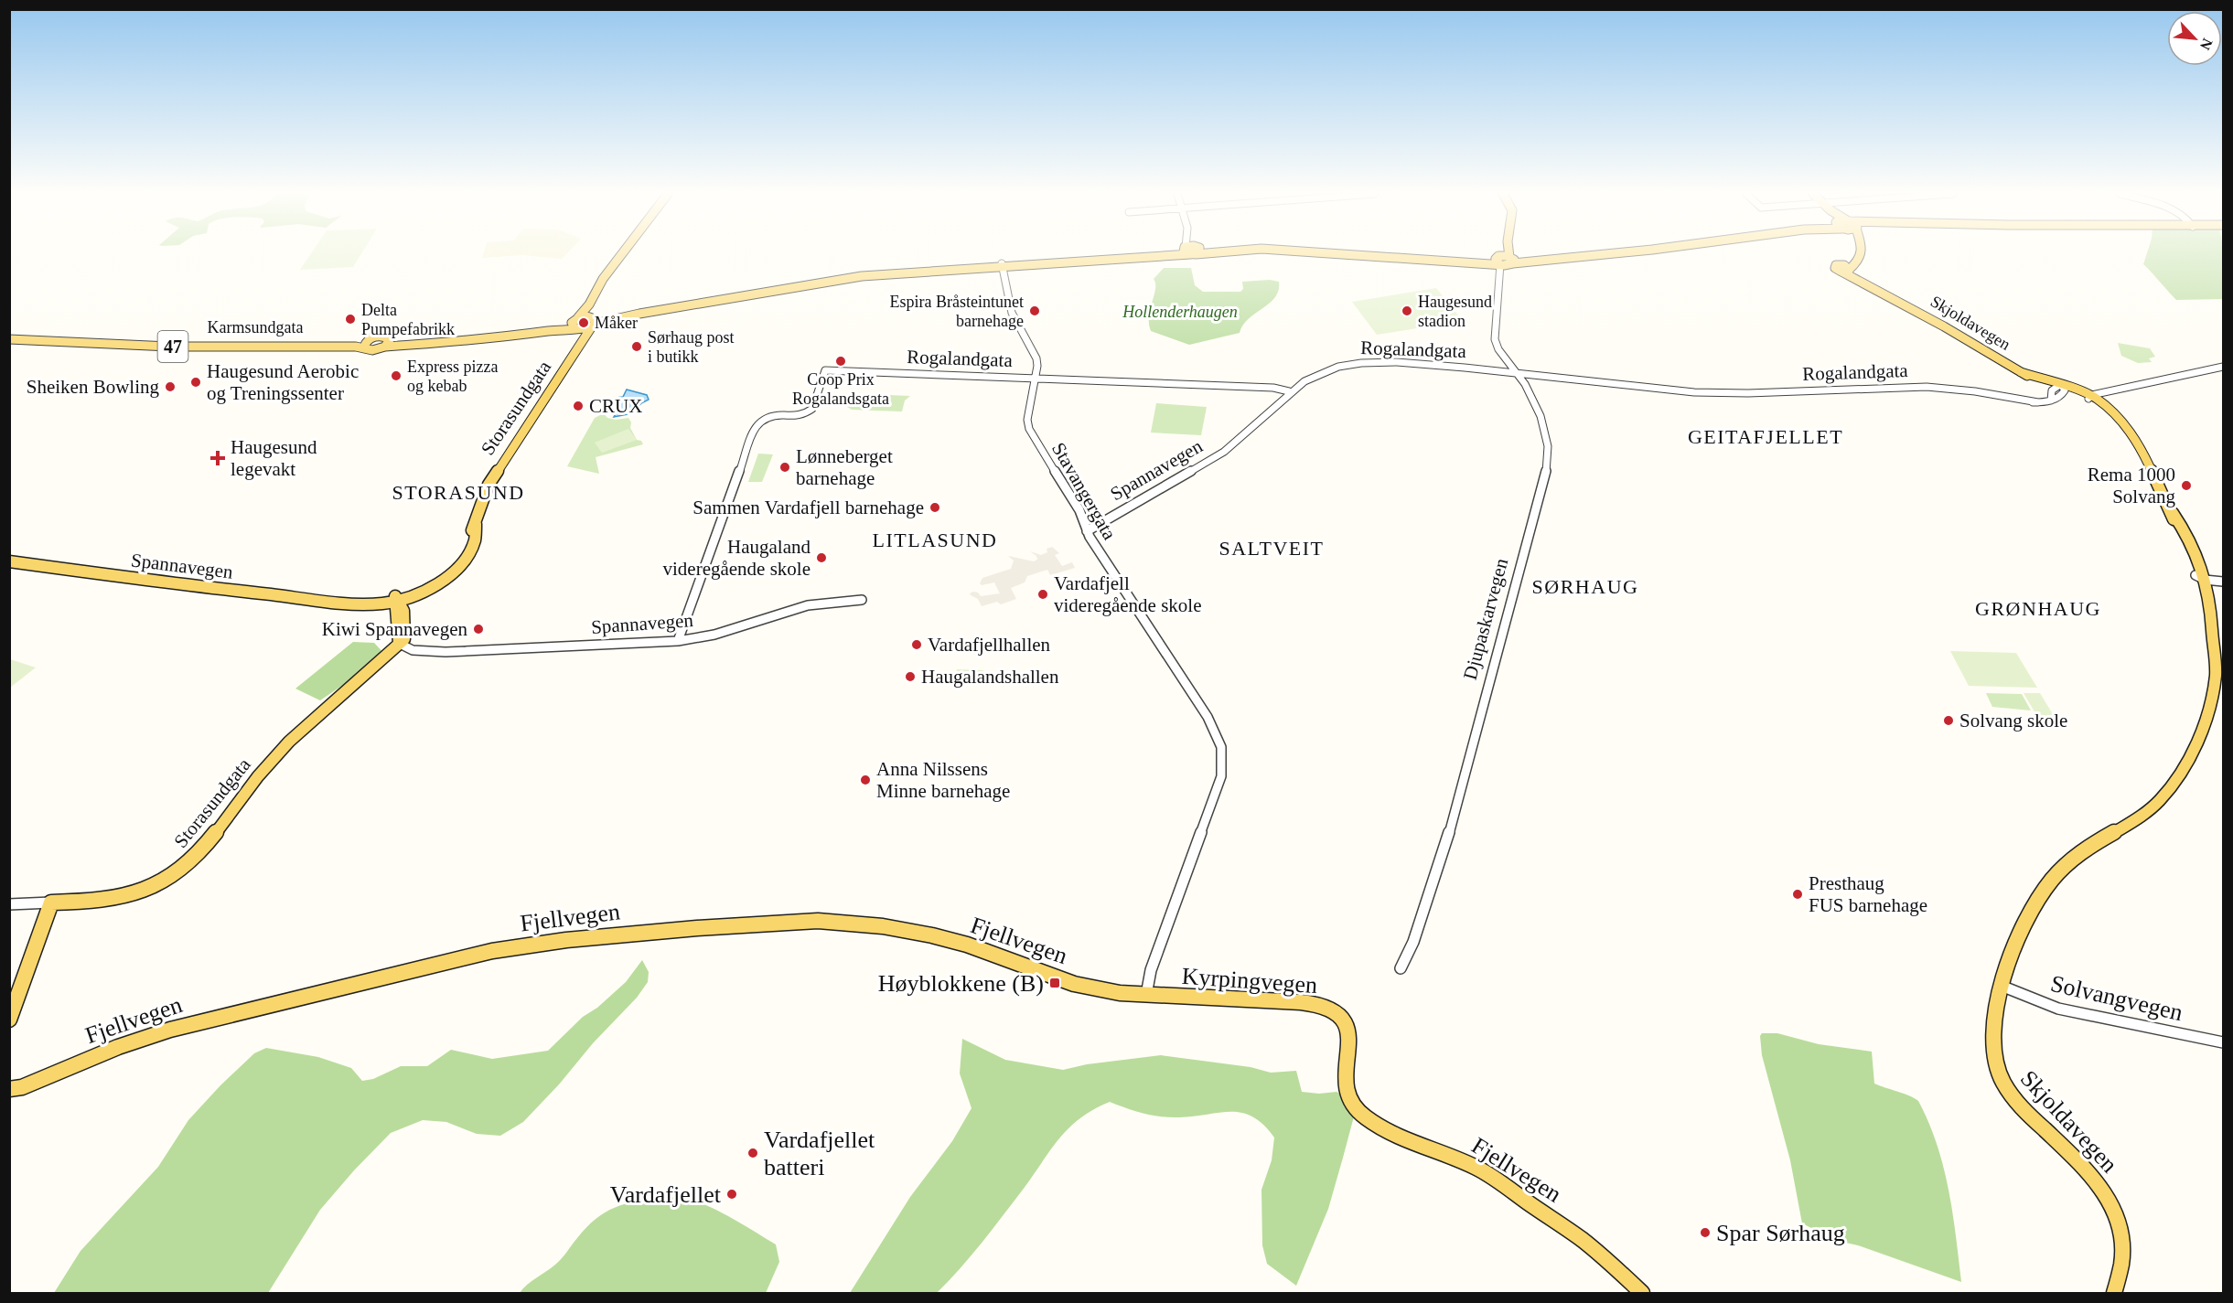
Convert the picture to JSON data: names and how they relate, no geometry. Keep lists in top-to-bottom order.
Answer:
{
  "streets": {
    "main road": [
      "Skjoldavegen",
      "Karmsundgata",
      "47",
      "Storasundgata",
      "Spannavegen",
      "Djupaskarvegen",
      "Fjellvegen",
      "Kyrpingvegen"
    ],
    "street": ["Rogalandgata", "Stavangergata", "Solvangvegen"]
  },
  "crossings": [
    ["Skjoldavegen", "Rogalandgata"],
    ["Skjoldavegen", "Solvangvegen"],
    ["Karmsundgata", "47"],
    ["47", "Storasundgata"],
    ["47", "Stavangergata"],
    ["47", "Djupaskarvegen"],
    ["Rogalandgata", "Spannavegen"],
    ["Rogalandgata", "Stavangergata"],
    ["Rogalandgata", "Djupaskarvegen"],
    ["Storasundgata", "Spannavegen"],
    ["Spannavegen", "Stavangergata"],
    ["Stavangergata", "Fjellvegen"],
    ["Stavangergata", "Kyrpingvegen"],
    ["Fjellvegen", "Kyrpingvegen"]
  ],
  "districts": [
    "GEITAFJELLET",
    "STORASUND",
    "LITLASUND",
    "SALTVEIT",
    "SØRHAUG",
    "GRØNHAUG"
  ],
  "parks": ["Hollenderhaugen"],
  "places": {
    "other": [
      "Espira Bråsteintunet barnehage",
      "Haugesund stadion",
      "Delta Pumpefabrikk",
      "Måker",
      "Sørhaug post i butikk",
      "Coop Prix Rogalandsgata",
      "Express pizza og kebab",
      "Haugesund Aerobic og Treningssenter",
      "Sheiken Bowling",
      "CRUX",
      "Lønneberget barnehage",
      "Rema 1000 Solvang",
      "Sammen Vardafjell barnehage",
      "Haugaland videregående skole",
      "Vardafjell videregående skole",
      "Kiwi Spannavegen",
      "Vardafjellhallen",
      "Haugalandshallen",
      "Solvang skole",
      "Anna Nilssens Minne barnehage",
      "Presthaug FUS barnehage",
      "Vardafjellet batteri",
      "Vardafjellet",
      "Spar Sørhaug"
    ],
    "health": ["Haugesund legevakt"],
    "transit": ["Høyblokkene (B)"]
  },
  "north": "bottom right"
}
